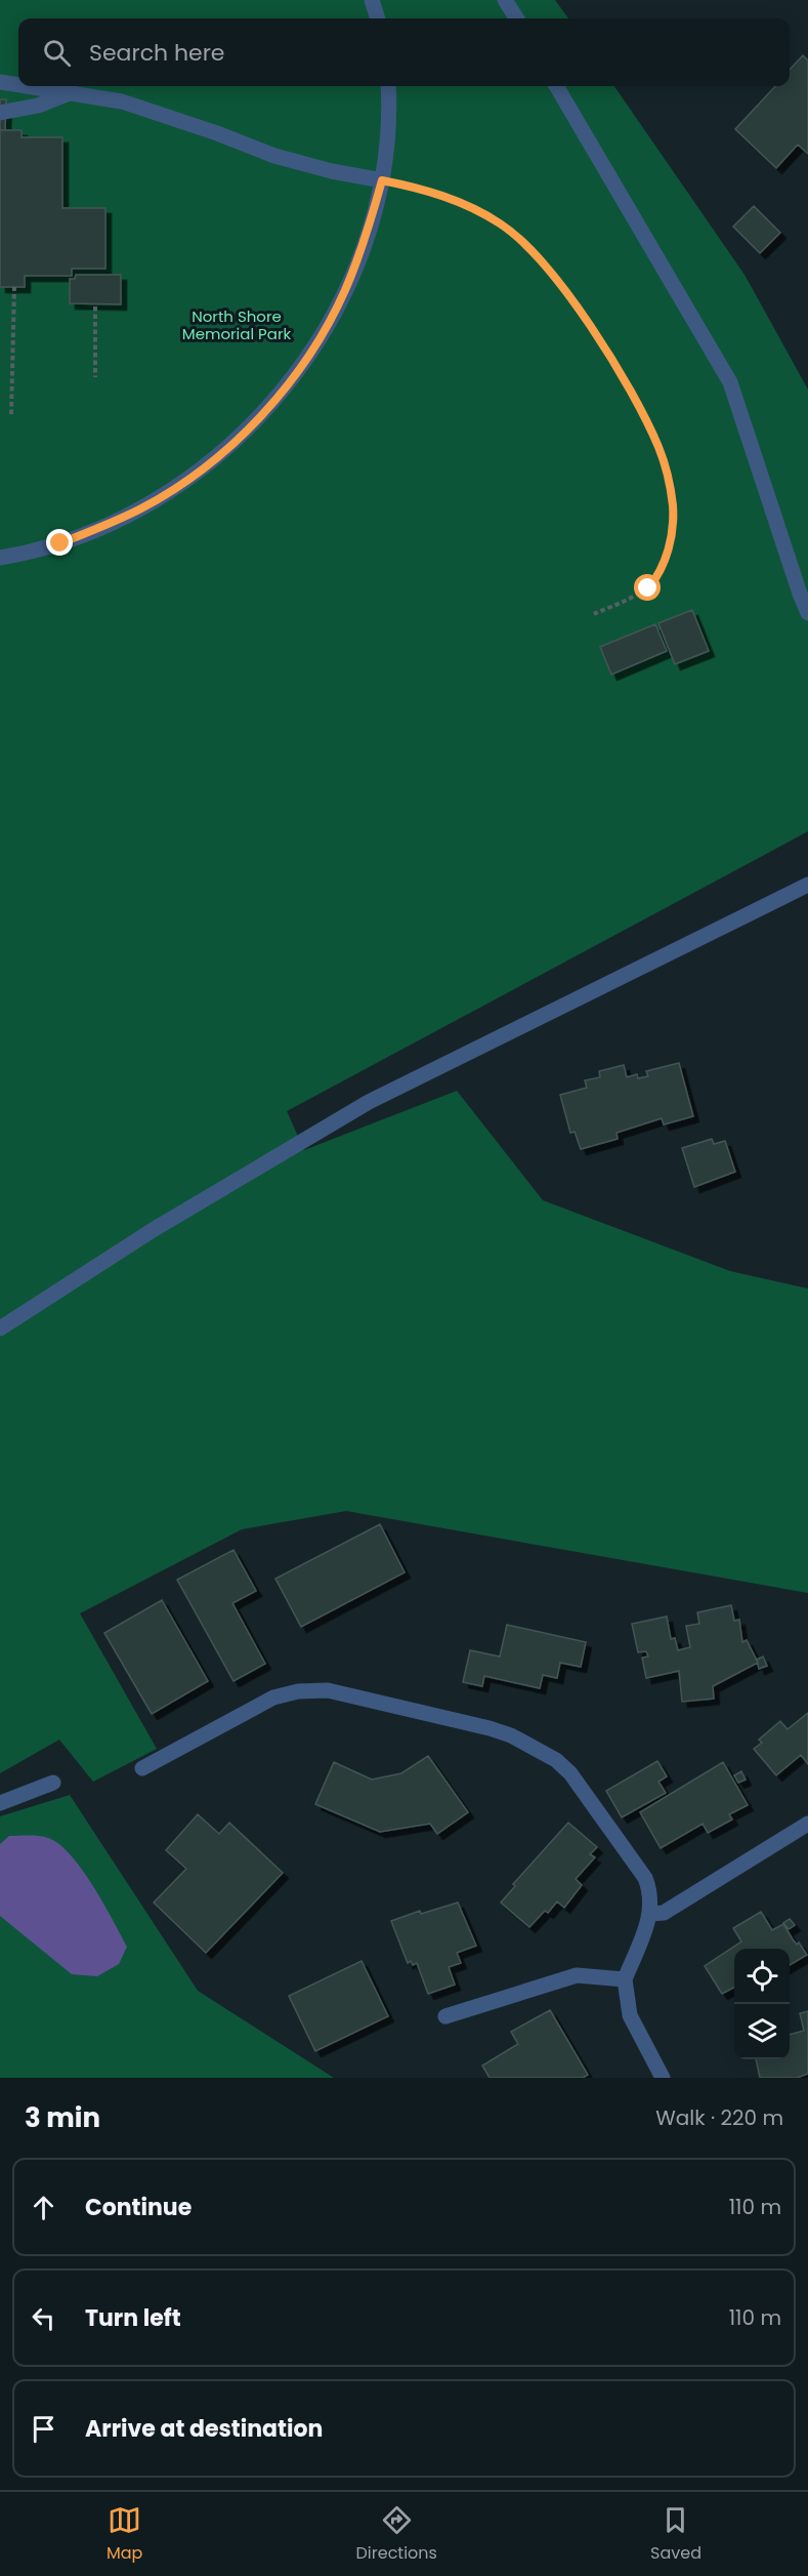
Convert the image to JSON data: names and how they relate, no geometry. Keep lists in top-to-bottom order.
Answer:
{
  "parks": ["North Shore Memorial Park"],
  "page": {
    "search": "Search here",
    "heading": ["3 min", "Walk · 220 m"],
    "list": [
      ["Continue", "110 m"],
      ["Turn left", "110 m"],
      "Arrive at destination"
    ],
    "nav": ["Map", "Directions", "Saved"]
  }
}
